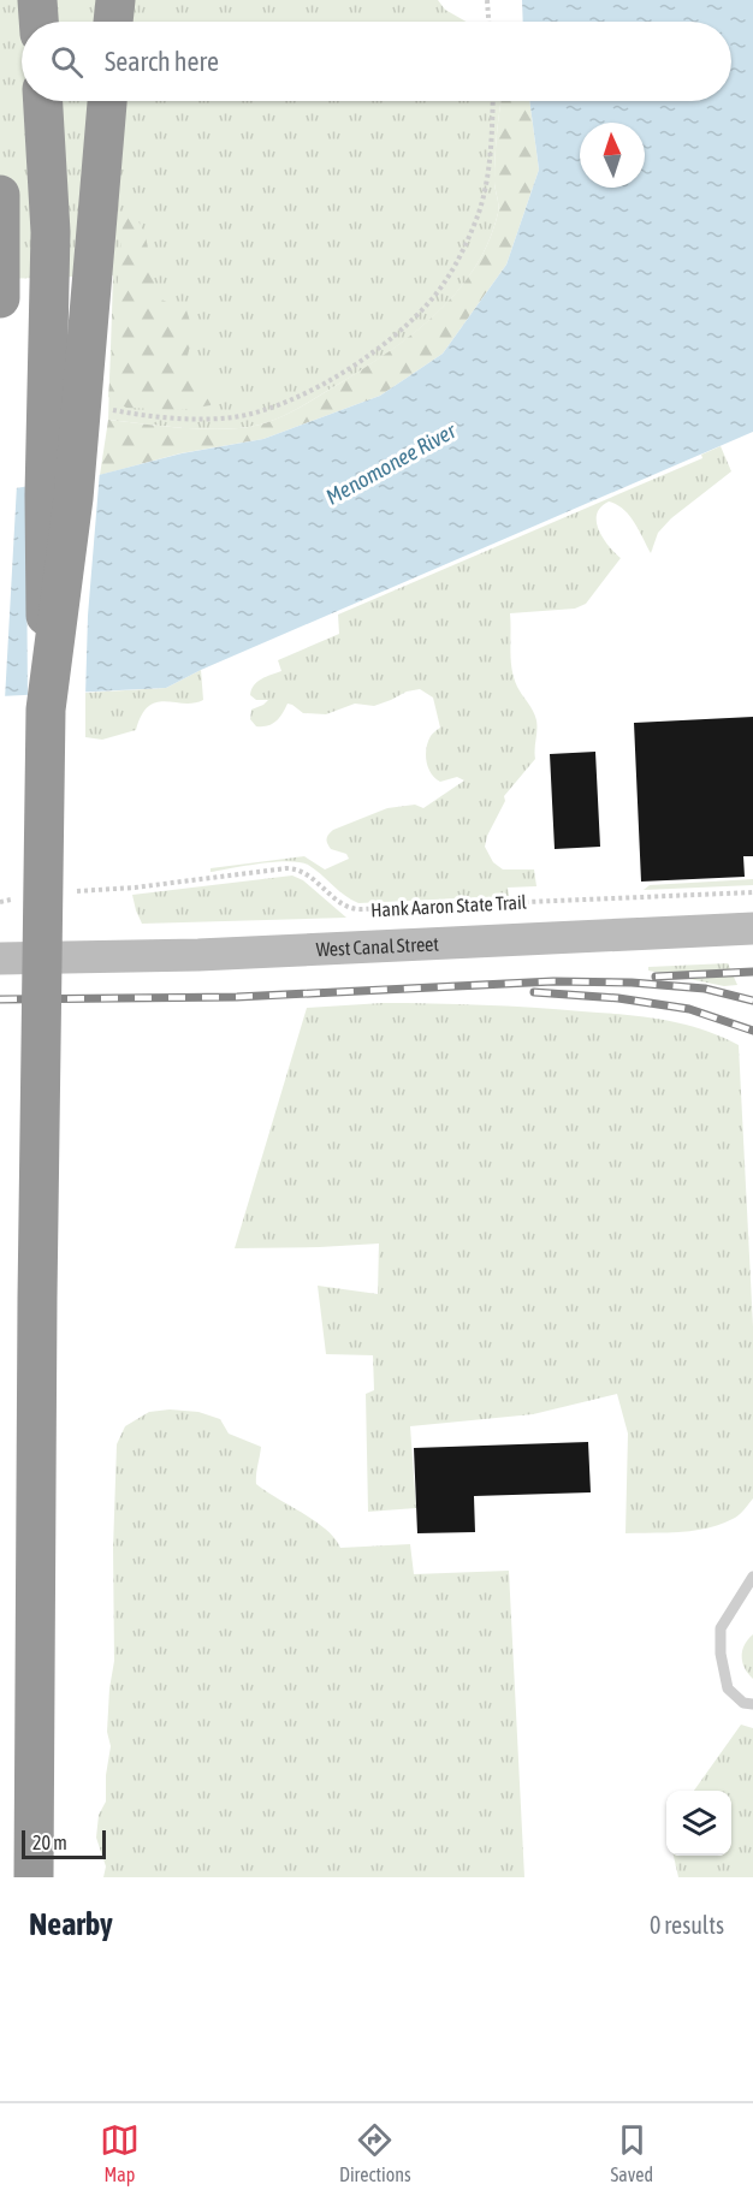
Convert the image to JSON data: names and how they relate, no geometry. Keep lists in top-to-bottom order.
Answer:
{
  "streets": {
    "street": ["West Canal Street"],
    "path": ["Hank Aaron State Trail"]
  },
  "water": ["Menomonee River"],
  "scale_bar": "20 m",
  "north": "top",
  "page": {
    "search": "Search here",
    "scale": "20 m",
    "heading": ["Nearby", "0 results"],
    "nav": ["Map", "Directions", "Saved"]
  }
}
